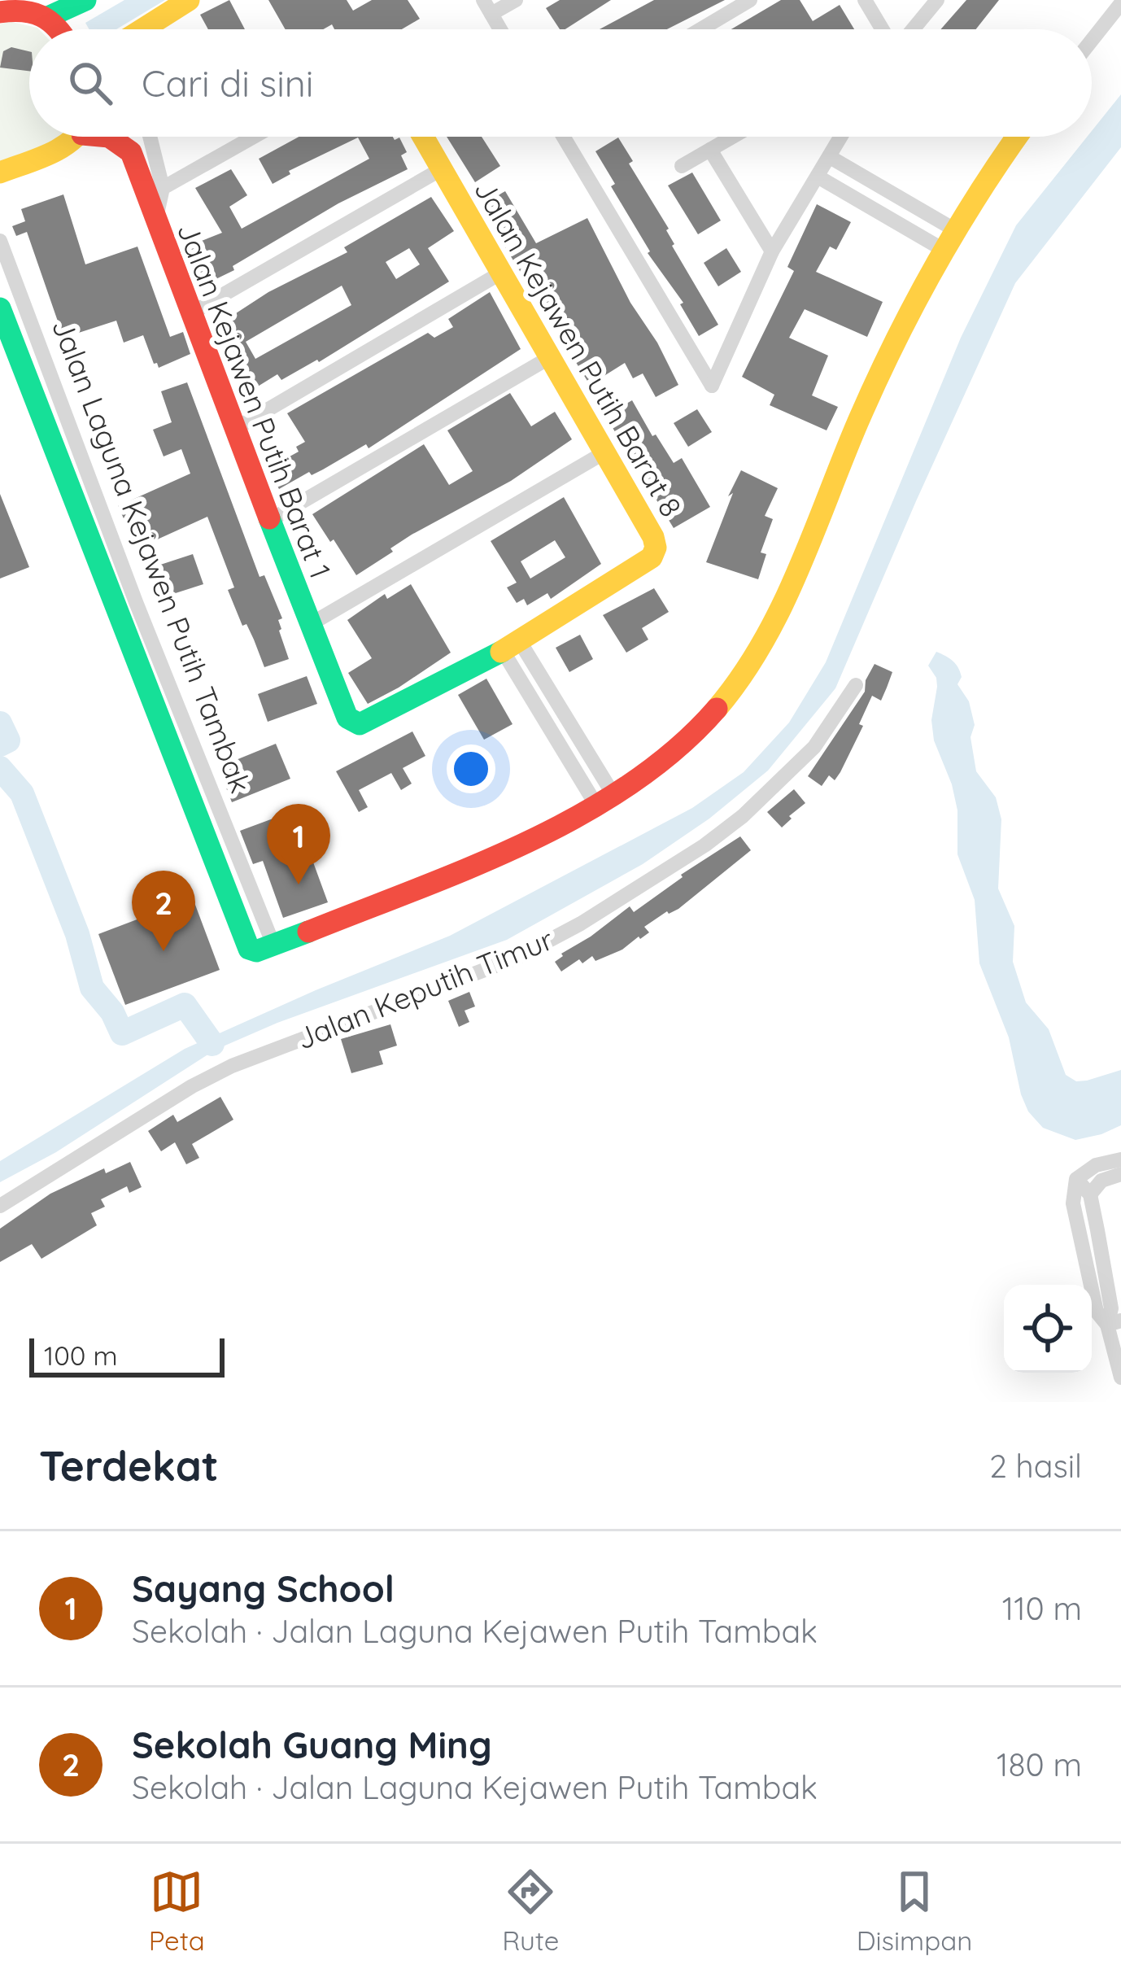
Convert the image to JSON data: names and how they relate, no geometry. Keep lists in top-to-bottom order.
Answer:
{
  "streets": {
    "street": [
      "Jalan Kejawen Putih Barat 8",
      "Jalan Kejawen Putih Barat 1",
      "Jalan Laguna Kejawen Putih Tambak",
      "Jalan Keputih Timur"
    ]
  },
  "crossings": [
    ["Jalan Kejawen Putih Barat 8", "Jalan Kejawen Putih Barat 1"]
  ],
  "scale_bar": "100 m",
  "page": {
    "search": "Cari di sini",
    "pins": ["1", "2"],
    "scale": "100 m",
    "heading": ["Terdekat", "2 hasil"],
    "list": [
      {
        "mark": "1",
        "name": "Sayang School",
        "note": "Sekolah · Jalan Laguna Kejawen Putih Tambak",
        "value": "110 m"
      },
      {
        "mark": "2",
        "name": "Sekolah Guang Ming",
        "note": "Sekolah · Jalan Laguna Kejawen Putih Tambak",
        "value": "180 m"
      }
    ],
    "nav": ["Peta", "Rute", "Disimpan"]
  }
}
